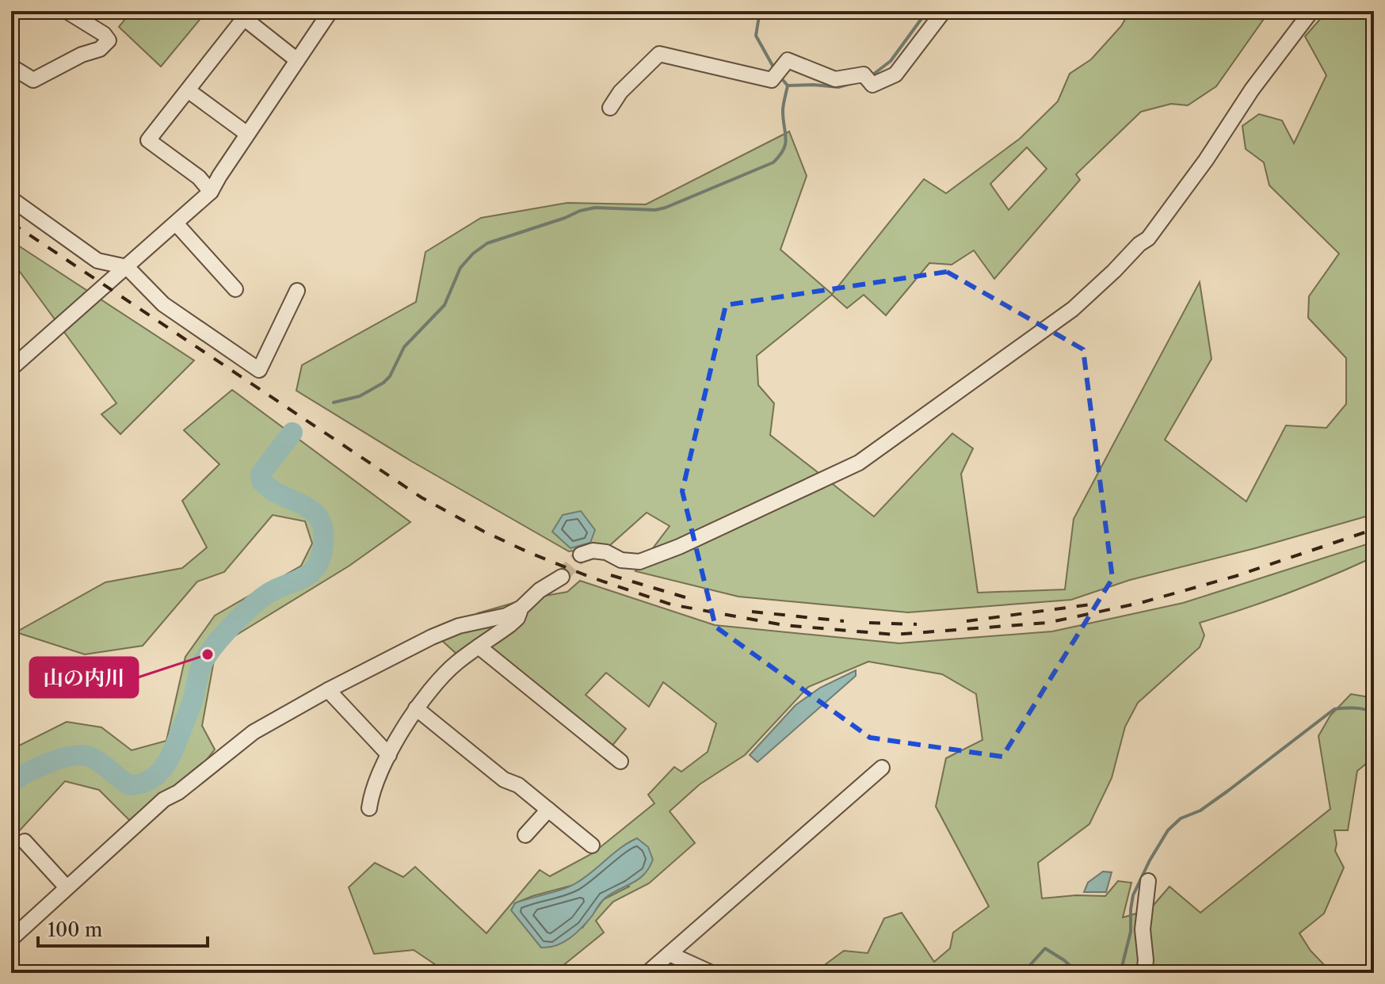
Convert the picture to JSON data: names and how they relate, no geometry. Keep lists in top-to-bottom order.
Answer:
{
  "places": ["山の内川"],
  "scale_bar": "100 m"
}
